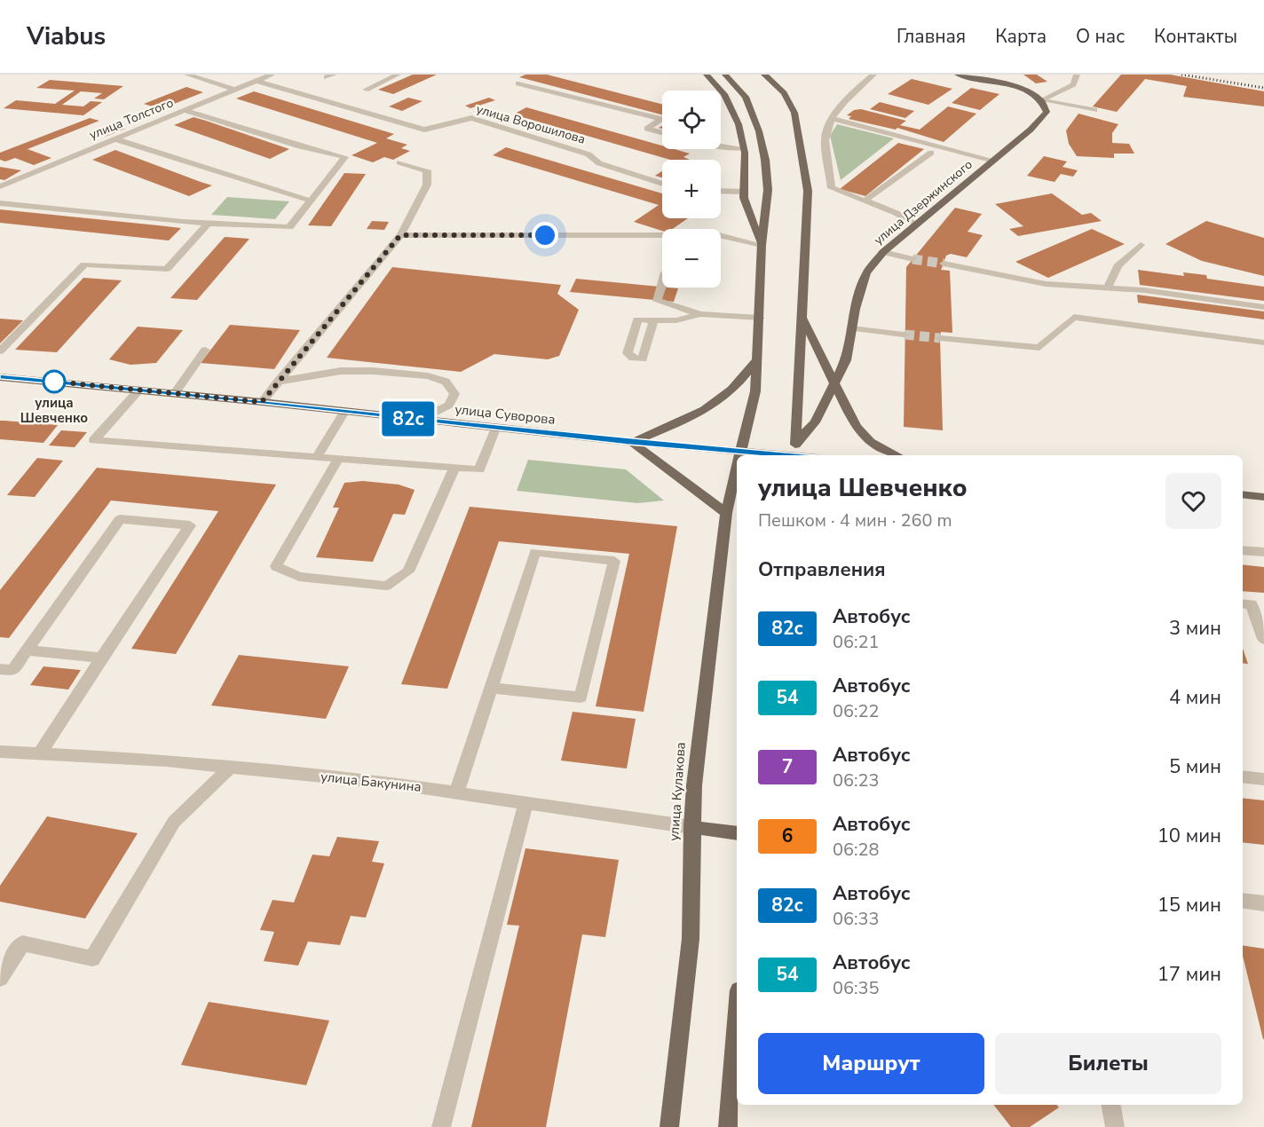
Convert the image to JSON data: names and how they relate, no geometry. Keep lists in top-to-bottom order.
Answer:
{
  "streets": {
    "main road": [
      "улица Дзержинского",
      "улица Суворова",
      "улица Бакунина",
      "улица Кулакова"
    ],
    "street": ["улица Толстого", "улица Ворошилова"]
  },
  "crossings": [
    ["улица Толстого", "улица Ворошилова"],
    ["улица Бакунина", "улица Кулакова"]
  ],
  "places": ["улица Шевченко"],
  "lines": ["bus line 82с"],
  "page": {
    "header": "Viabus",
    "nav": [
      "Главная",
      "Карта",
      "О нас",
      "Контакты"
    ],
    "on_map": "82с",
    "map_buttons": ["+", "−"],
    "heading": [
      ["улица Шевченко", "Пешком · 4 мин · 260 m"],
      "Отправления"
    ],
    "list": [
      {
        "mark": "82с",
        "name": "Автобус",
        "note": "06:21",
        "value": "3 мин"
      },
      {
        "mark": "54",
        "name": "Автобус",
        "note": "06:22",
        "value": "4 мин"
      },
      {
        "mark": "7",
        "name": "Автобус",
        "note": "06:23",
        "value": "5 мин"
      },
      {
        "mark": "6",
        "name": "Автобус",
        "note": "06:28",
        "value": "10 мин"
      },
      {
        "mark": "82с",
        "name": "Автобус",
        "note": "06:33",
        "value": "15 мин"
      },
      {
        "mark": "54",
        "name": "Автобус",
        "note": "06:35",
        "value": "17 мин"
      }
    ],
    "buttons": ["Маршрут", "Билеты"]
  }
}
